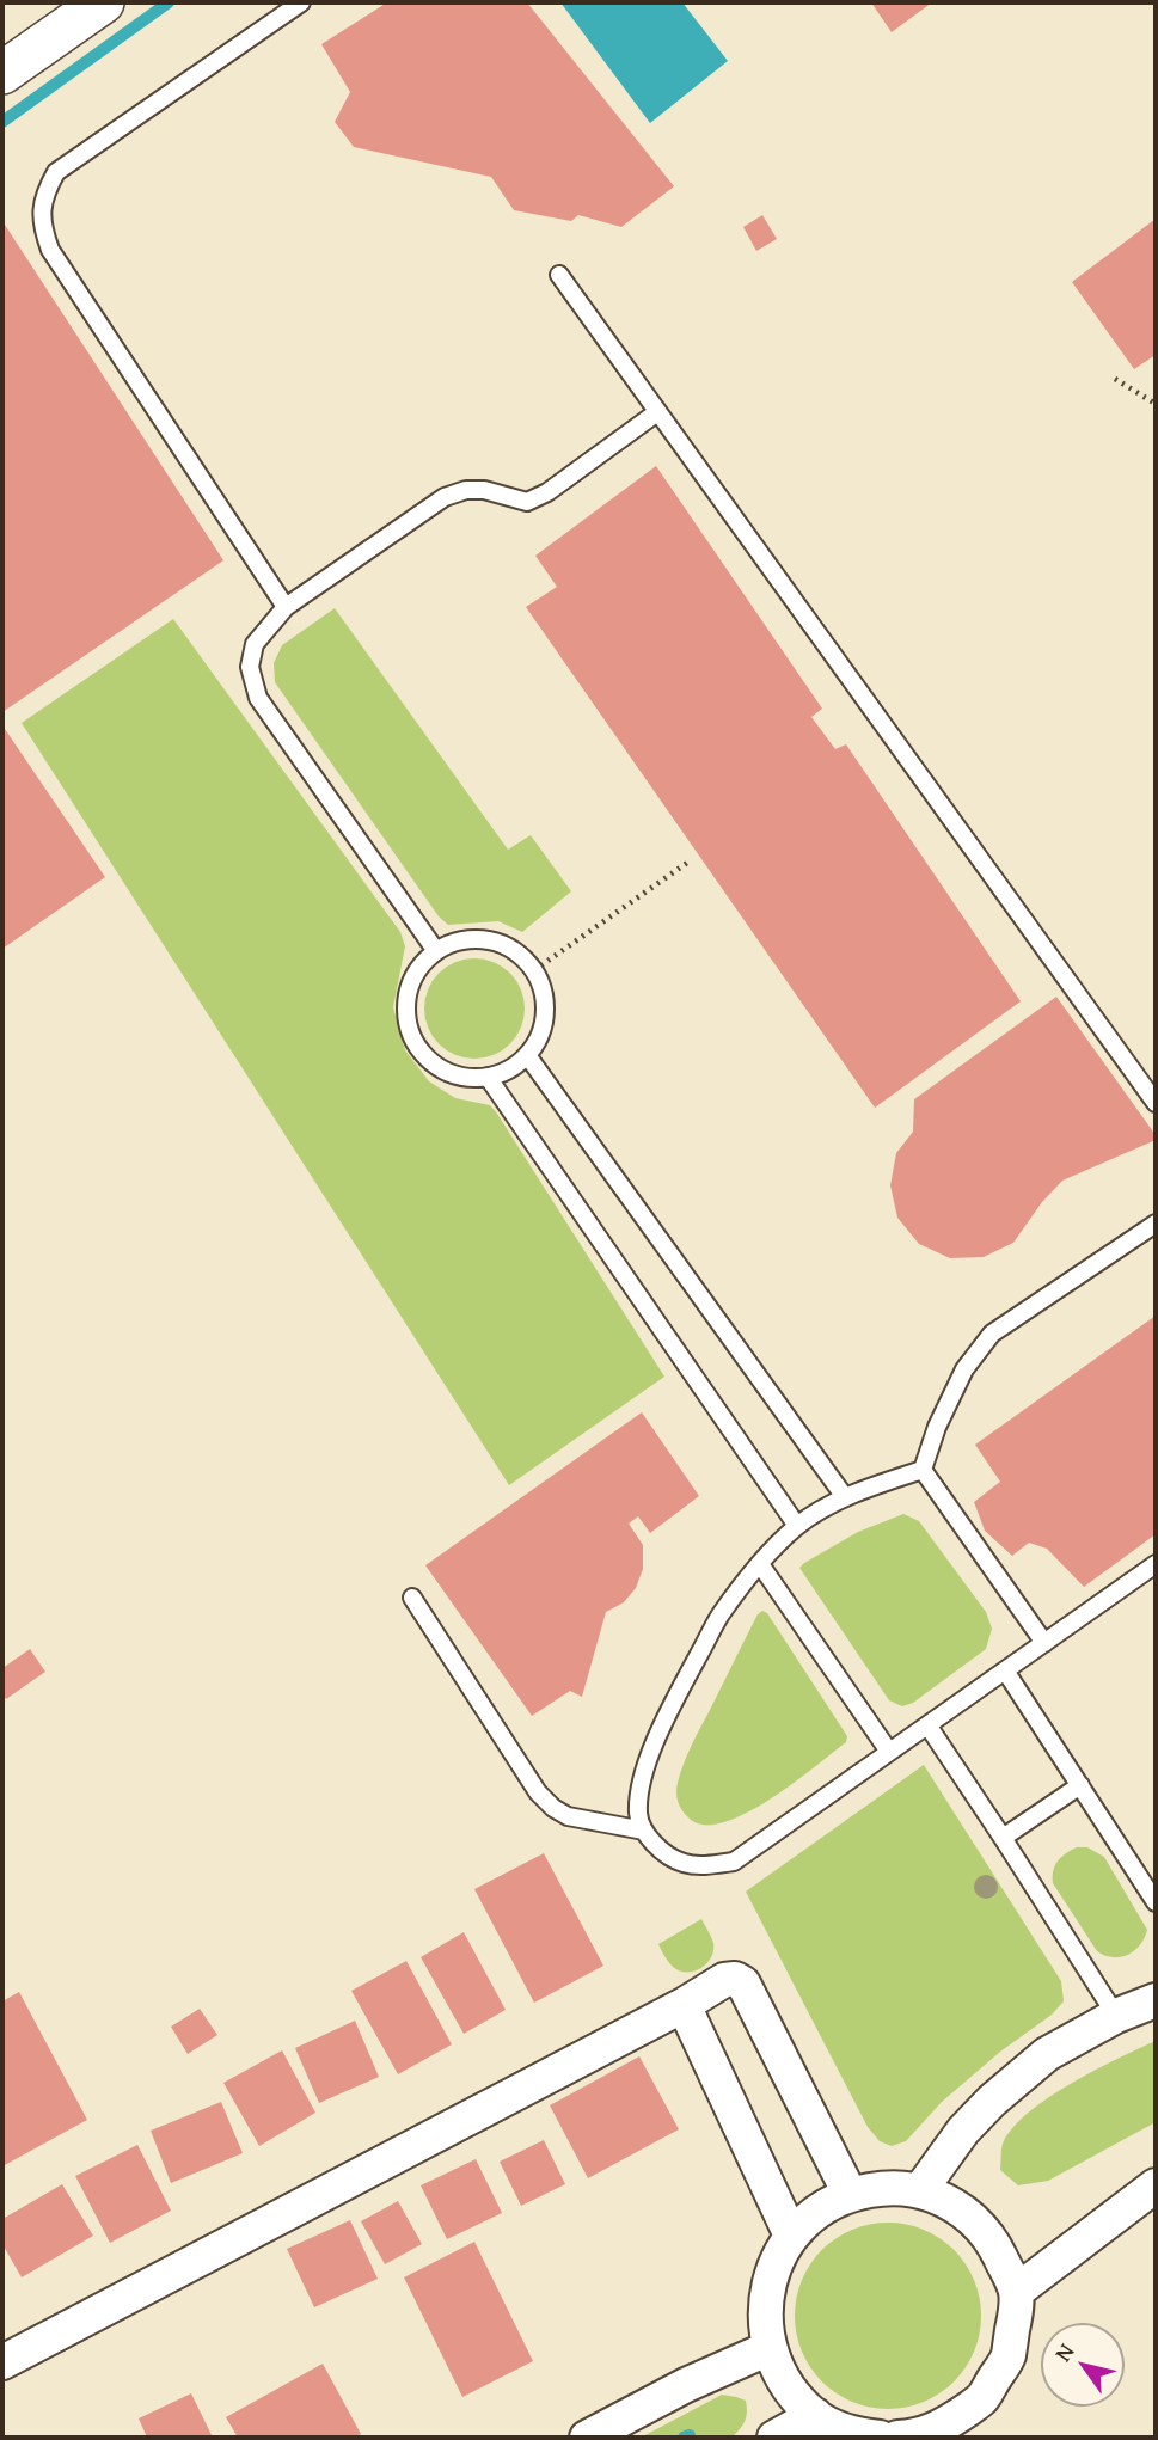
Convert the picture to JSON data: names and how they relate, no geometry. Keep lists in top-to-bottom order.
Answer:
{
  "north": "top left"
}
